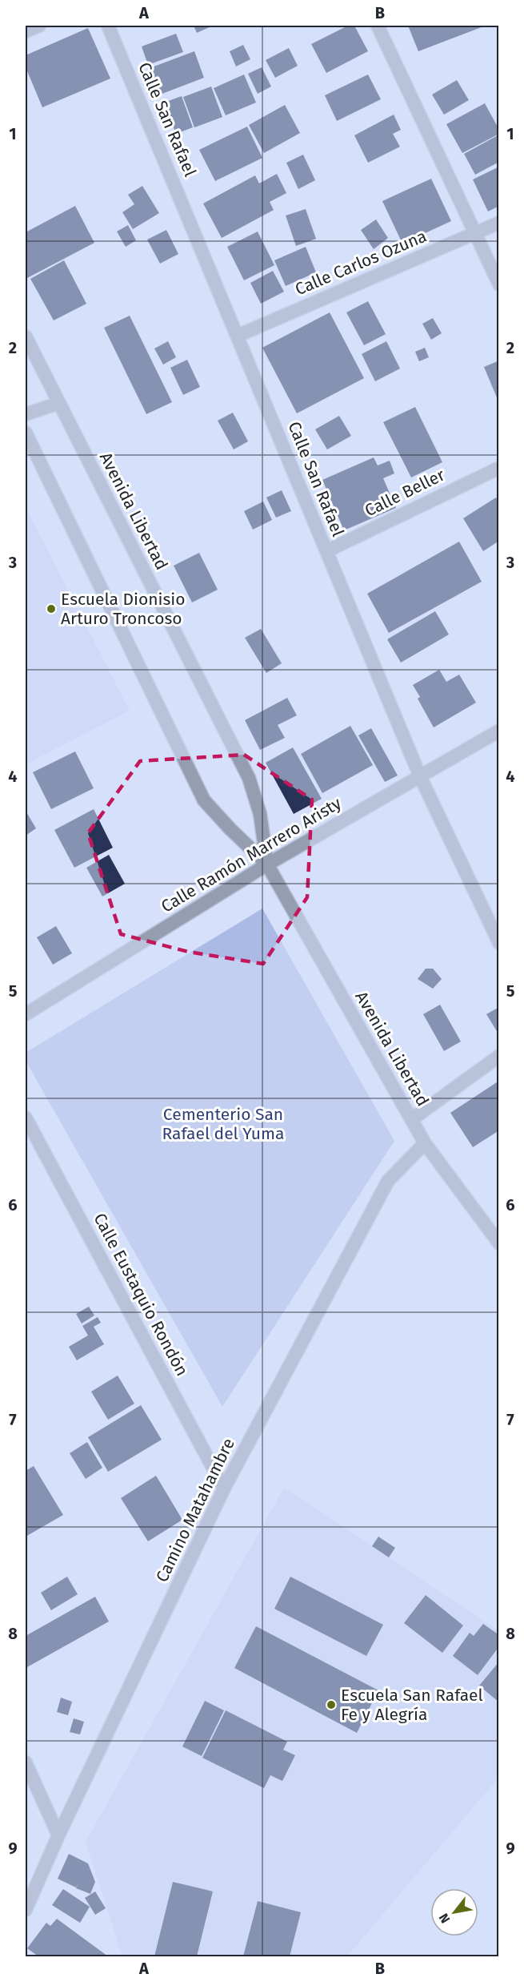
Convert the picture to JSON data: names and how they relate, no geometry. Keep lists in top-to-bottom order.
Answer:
{
  "streets": {
    "street": [
      "Calle San Rafael",
      "Calle Carlos Ozuna",
      "Calle Beller",
      "Avenida Libertad",
      "Calle Ramón Marrero Aristy",
      "Calle Eustaquio Rondón",
      "Camino Matahambre"
    ]
  },
  "crossings": [
    ["Calle San Rafael", "Calle Carlos Ozuna"],
    ["Calle San Rafael", "Calle Beller"],
    ["Calle San Rafael", "Calle Ramón Marrero Aristy"],
    ["Avenida Libertad", "Calle Ramón Marrero Aristy"],
    ["Avenida Libertad", "Camino Matahambre"],
    ["Calle Eustaquio Rondón", "Camino Matahambre"]
  ],
  "parks": ["Cementerio San Rafael del Yuma"],
  "places": ["Escuela Dionisio Arturo Troncoso", "Escuela San Rafael Fe y Alegría"],
  "north": "bottom left",
  "grid": {
    "columns": ["A", "B"],
    "rows": [
      "1",
      "2",
      "3",
      "4",
      "5",
      "6",
      "7",
      "8",
      "9"
    ]
  }
}
